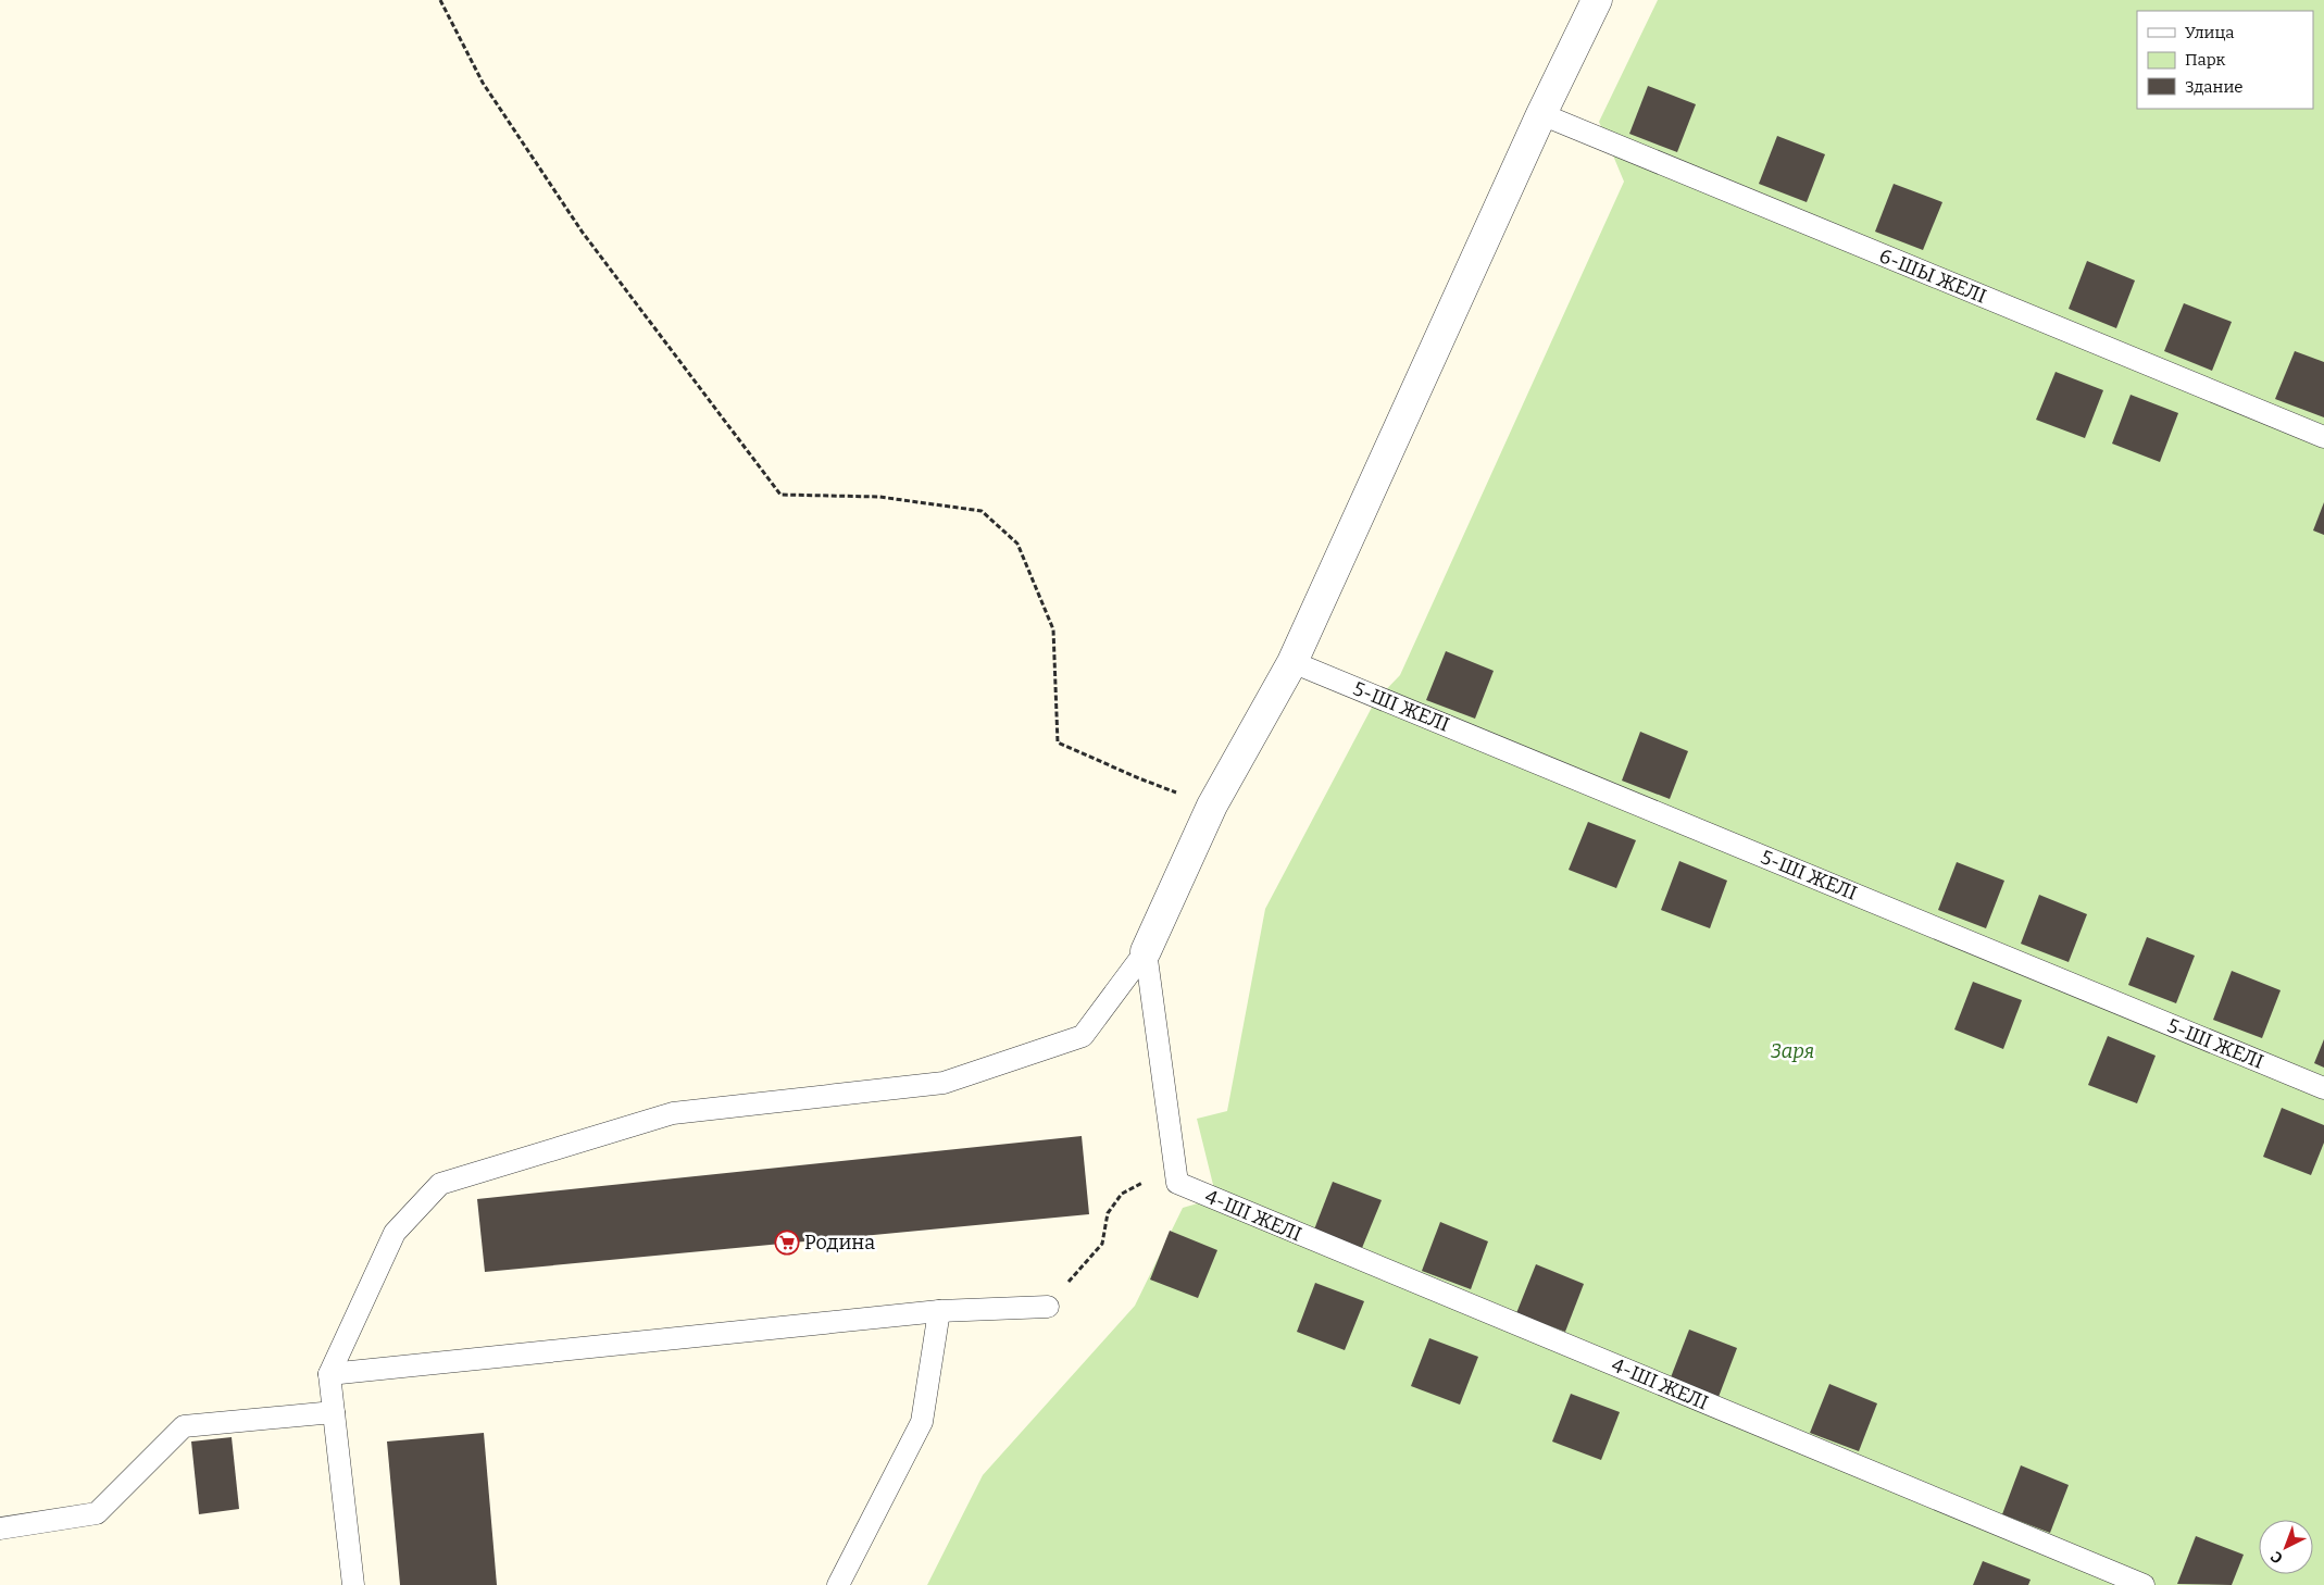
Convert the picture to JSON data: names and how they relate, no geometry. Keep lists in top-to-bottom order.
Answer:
{
  "streets": {
    "lane": ["6-ШЫ ЖЕЛІ", "5-ШІ ЖЕЛІ", "4-ШІ ЖЕЛІ"]
  },
  "parks": ["Заря"],
  "places": {
    "supermarket": ["Родина"]
  },
  "legend": ["Улица", "Парк", "Здание"],
  "north": "bottom left"
}
